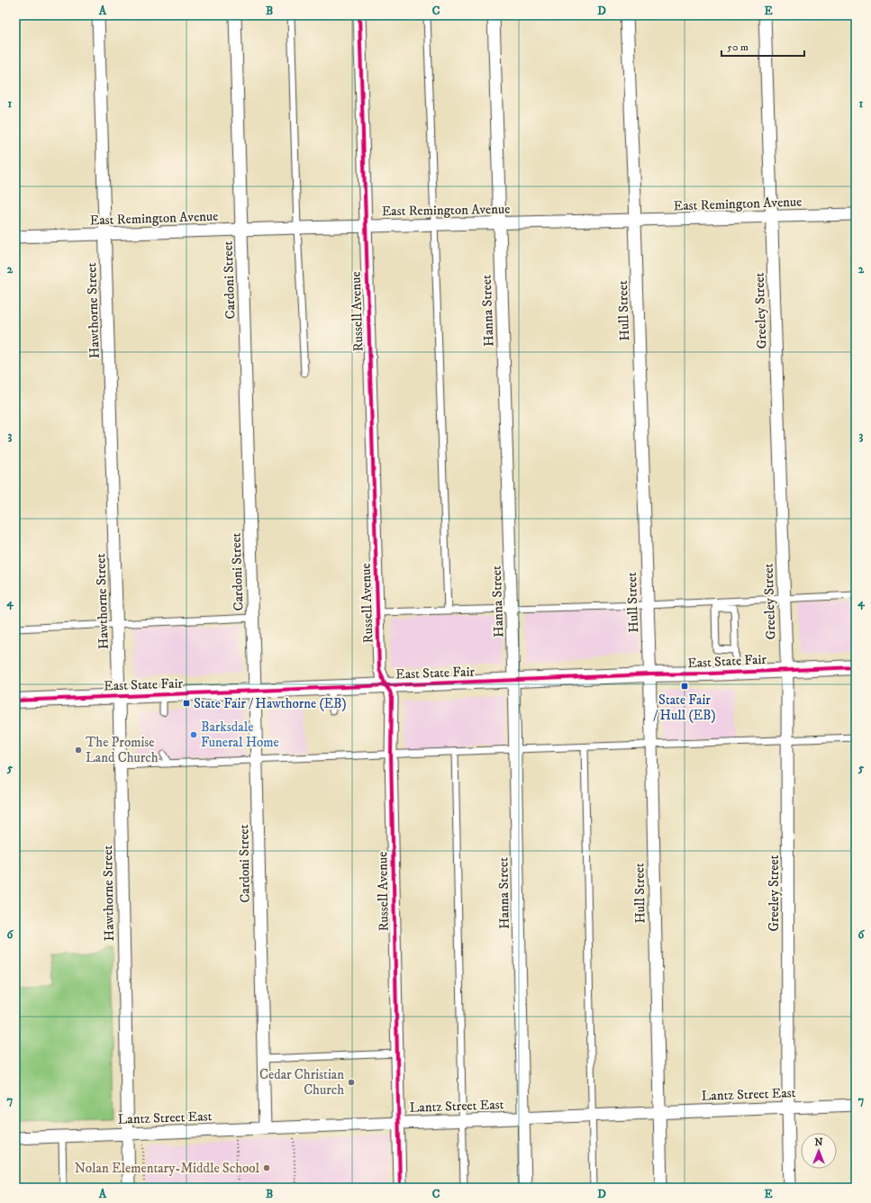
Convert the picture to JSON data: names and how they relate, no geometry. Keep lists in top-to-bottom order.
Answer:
{
  "streets": {
    "street": [
      "East Remington Avenue",
      "Cardoni Street",
      "Hawthorne Street",
      "Hanna Street",
      "Hull Street",
      "Greeley Street",
      "Russell Avenue",
      "East State Fair",
      "Lantz Street East"
    ]
  },
  "crossings": [
    ["East Remington Avenue", "Cardoni Street"],
    ["East Remington Avenue", "Hawthorne Street"],
    ["East Remington Avenue", "Hanna Street"],
    ["East Remington Avenue", "Hull Street"],
    ["East Remington Avenue", "Greeley Street"],
    ["East Remington Avenue", "Russell Avenue"],
    ["Cardoni Street", "East State Fair"],
    ["Cardoni Street", "Lantz Street East"],
    ["Hawthorne Street", "East State Fair"],
    ["Hawthorne Street", "Lantz Street East"],
    ["Hanna Street", "East State Fair"],
    ["Hanna Street", "Lantz Street East"],
    ["Hull Street", "East State Fair"],
    ["Hull Street", "Lantz Street East"],
    ["Greeley Street", "East State Fair"],
    ["Greeley Street", "Lantz Street East"],
    ["Russell Avenue", "East State Fair"],
    ["Russell Avenue", "Lantz Street East"]
  ],
  "places": {
    "transit": ["State Fair / Hull (EB)", "State Fair / Hawthorne (EB)"],
    "other": [
      "Barksdale Funeral Home",
      "The Promise Land Church",
      "Cedar Christian Church",
      "Nolan Elementary-Middle School"
    ]
  },
  "scale_bar": "50 m",
  "north": "top",
  "grid": {
    "columns": [
      "A",
      "B",
      "C",
      "D",
      "E"
    ],
    "rows": [
      "1",
      "2",
      "3",
      "4",
      "5",
      "6",
      "7"
    ]
  }
}
